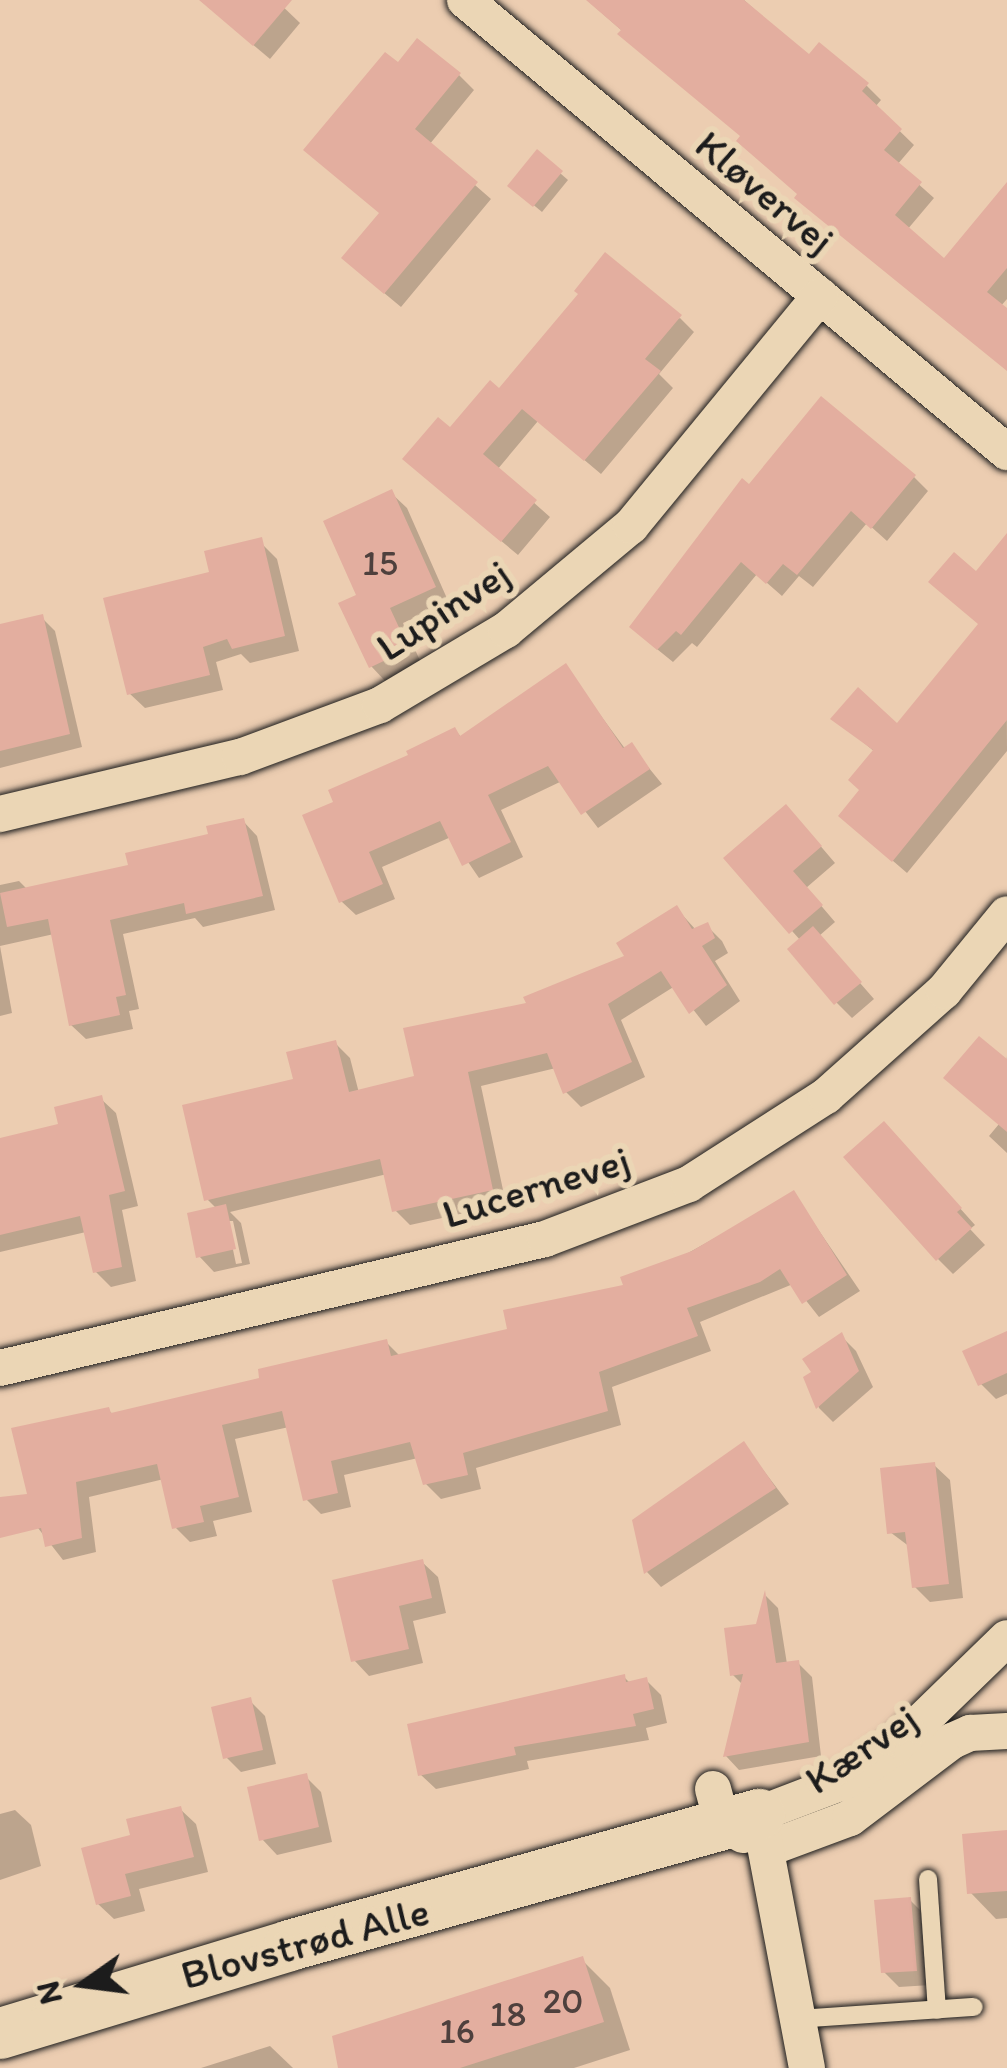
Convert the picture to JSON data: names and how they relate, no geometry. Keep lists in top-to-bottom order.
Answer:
{
  "streets": {
    "street": [
      "Kløvervej",
      "Lupinvej",
      "Lucernevej",
      "Kærvej",
      "Blovstrød Alle"
    ]
  },
  "crossings": [
    ["Kløvervej", "Lupinvej"],
    ["Kærvej", "Blovstrød Alle"]
  ],
  "house_numbers": [
    "15",
    "20",
    "18",
    "16"
  ],
  "north": "left"
}
